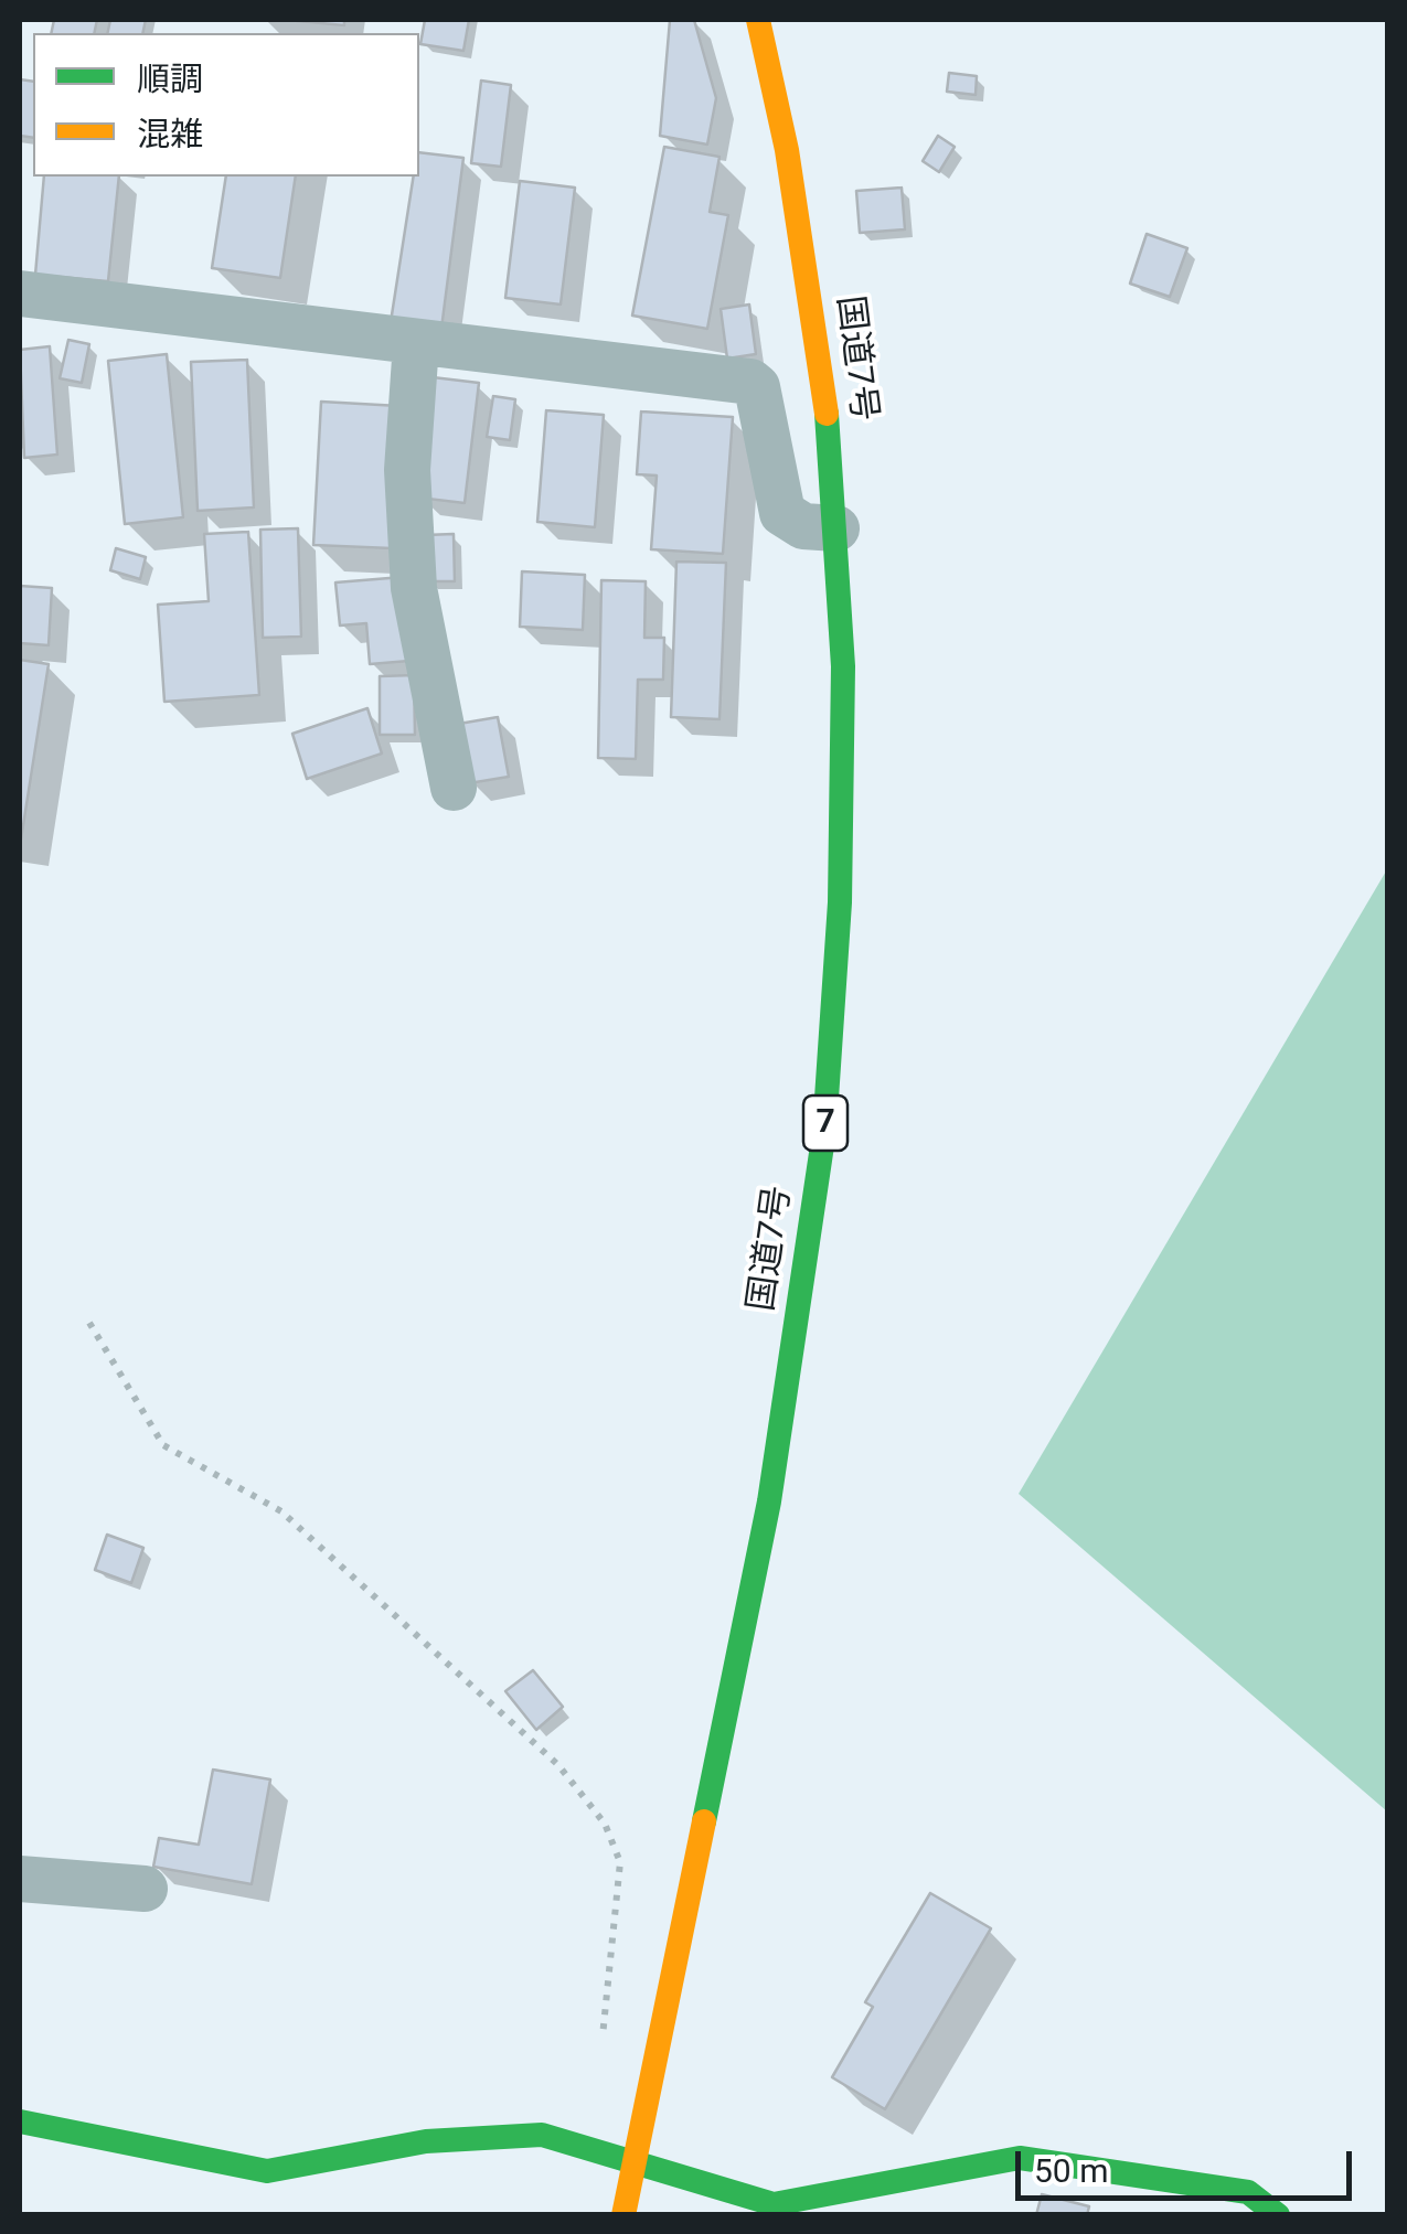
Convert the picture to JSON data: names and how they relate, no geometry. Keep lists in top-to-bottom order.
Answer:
{
  "streets": {
    "main road": ["国道7号", "7"]
  },
  "legend": ["順調", "混雑"],
  "scale_bar": "50 m"
}
